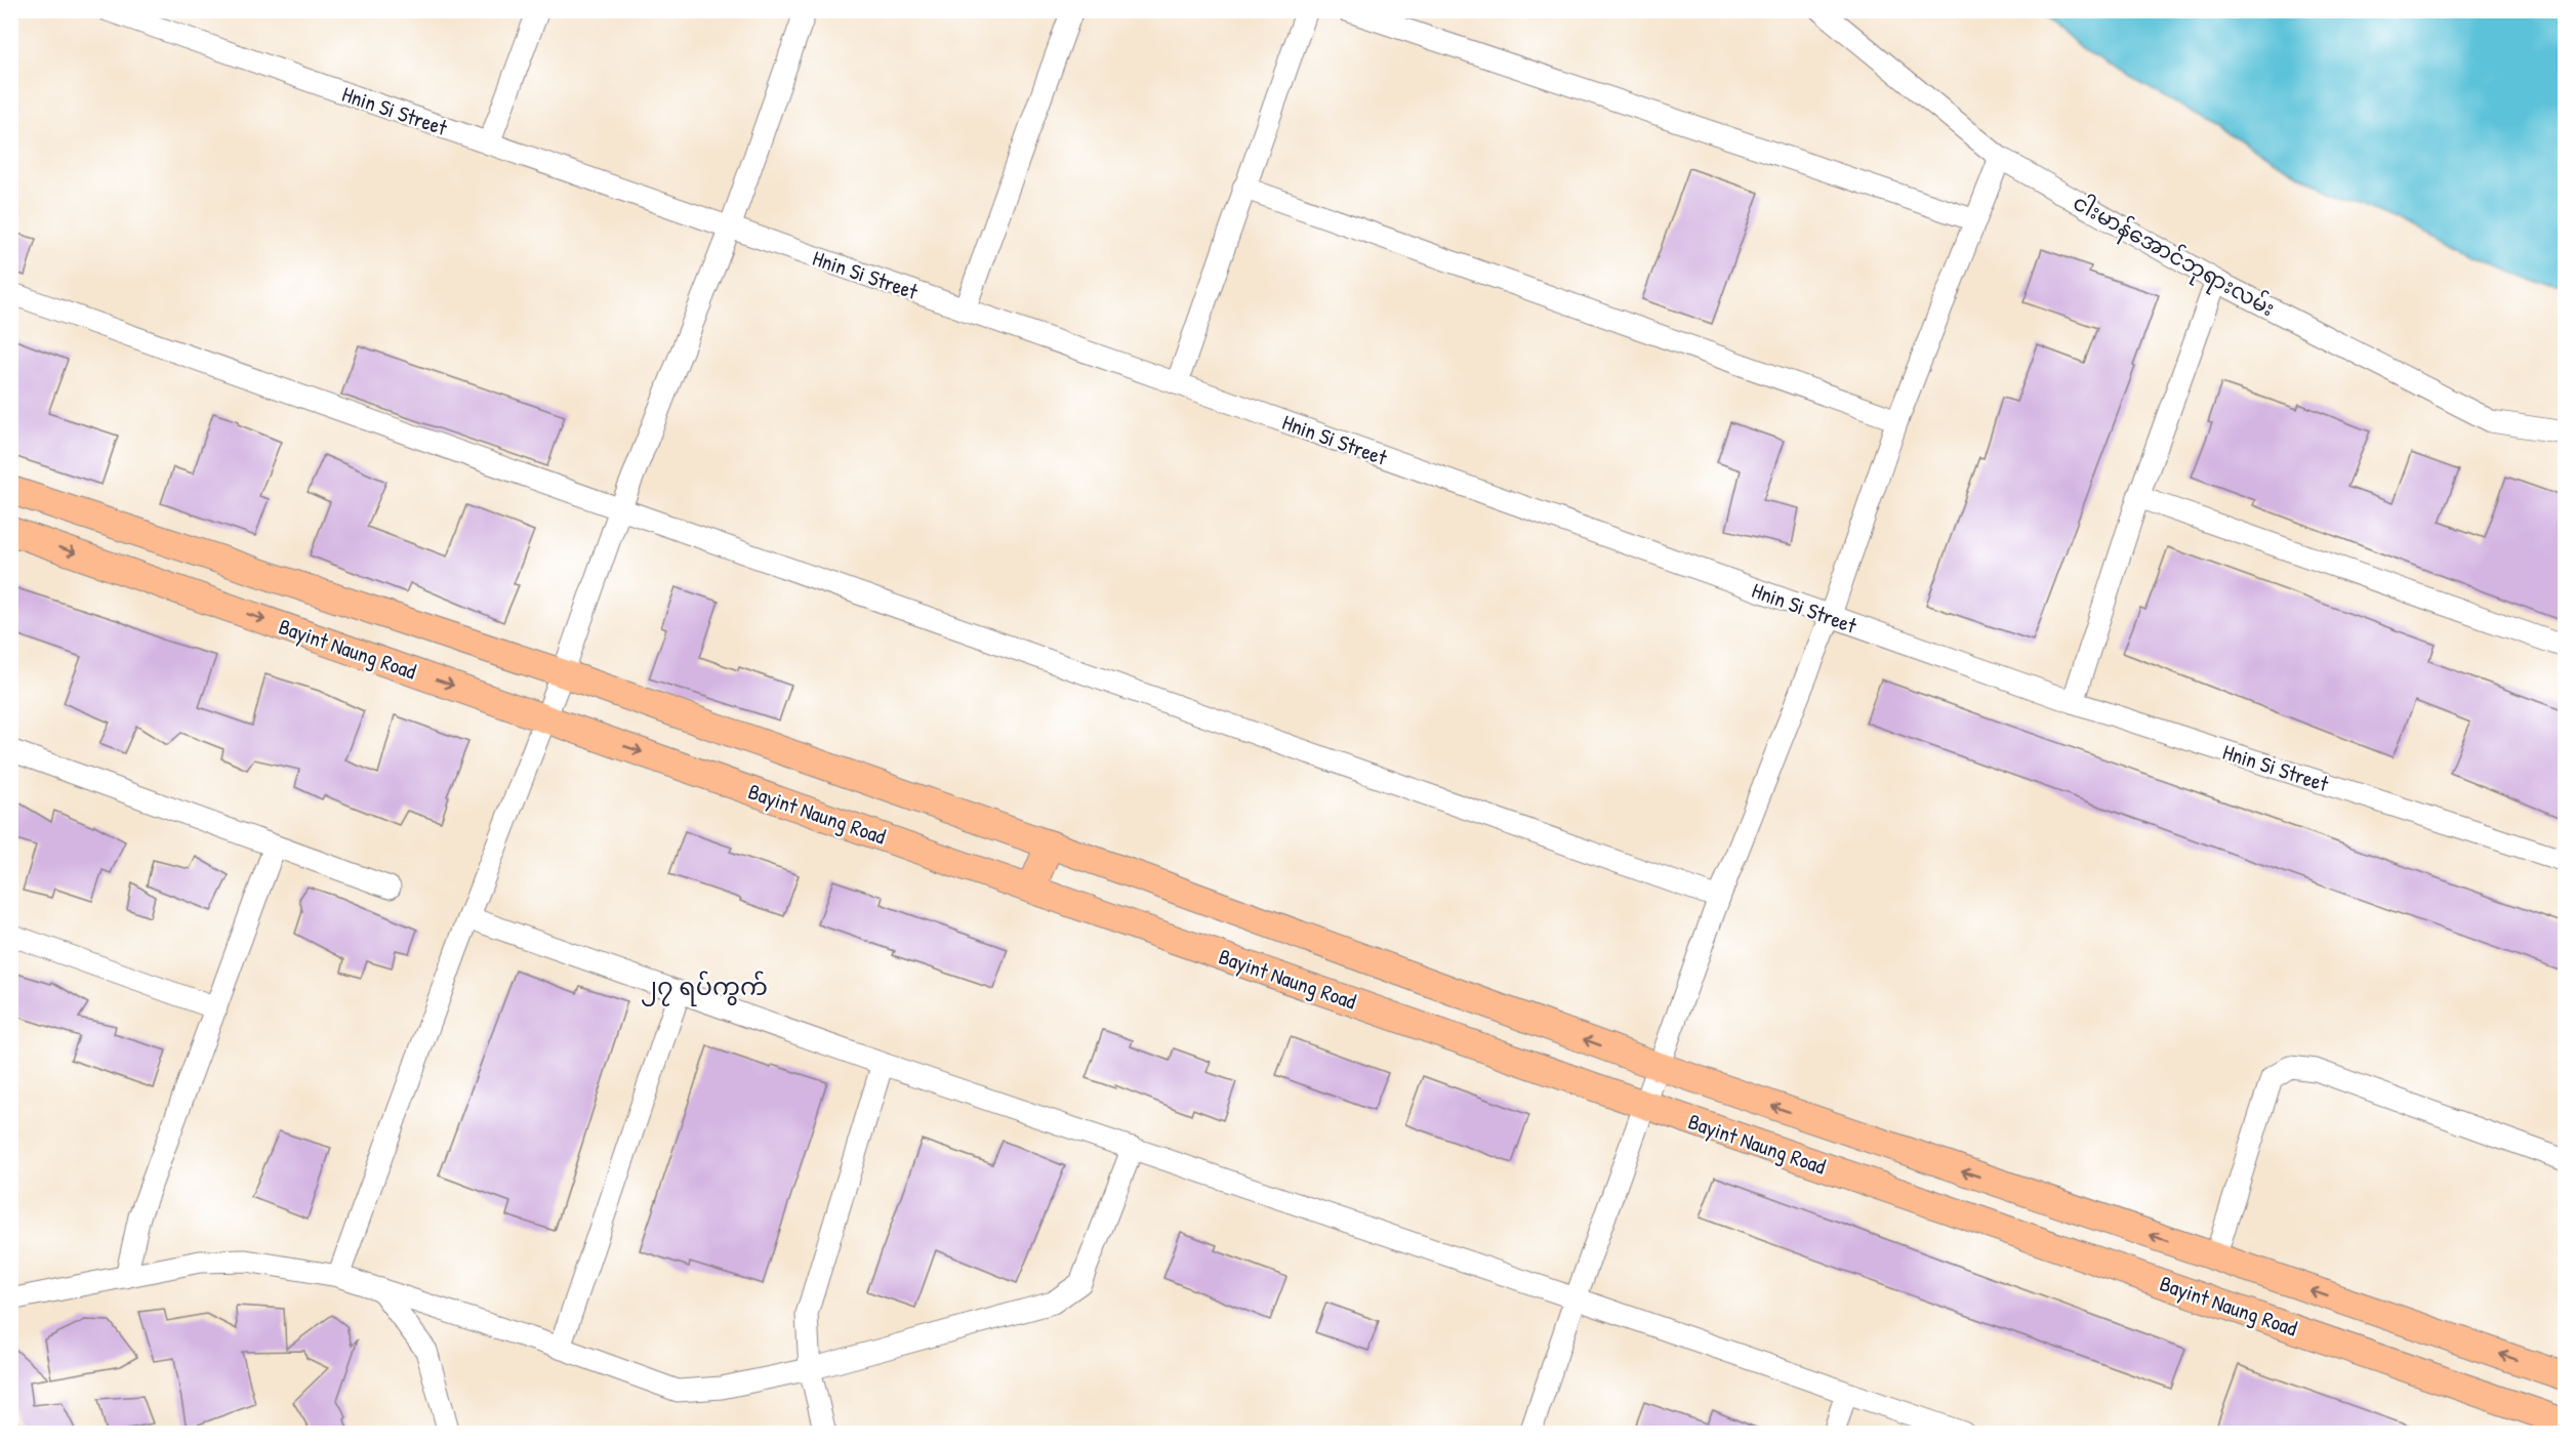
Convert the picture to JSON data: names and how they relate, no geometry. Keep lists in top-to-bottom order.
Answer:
{
  "streets": {
    "main road": ["Bayint Naung Road"],
    "street": ["Hnin Si Street", "ငါးမာန်အောင်ဘုရားလမ်း"]
  },
  "districts": ["၂၇ ရပ်ကွက်"]
}
